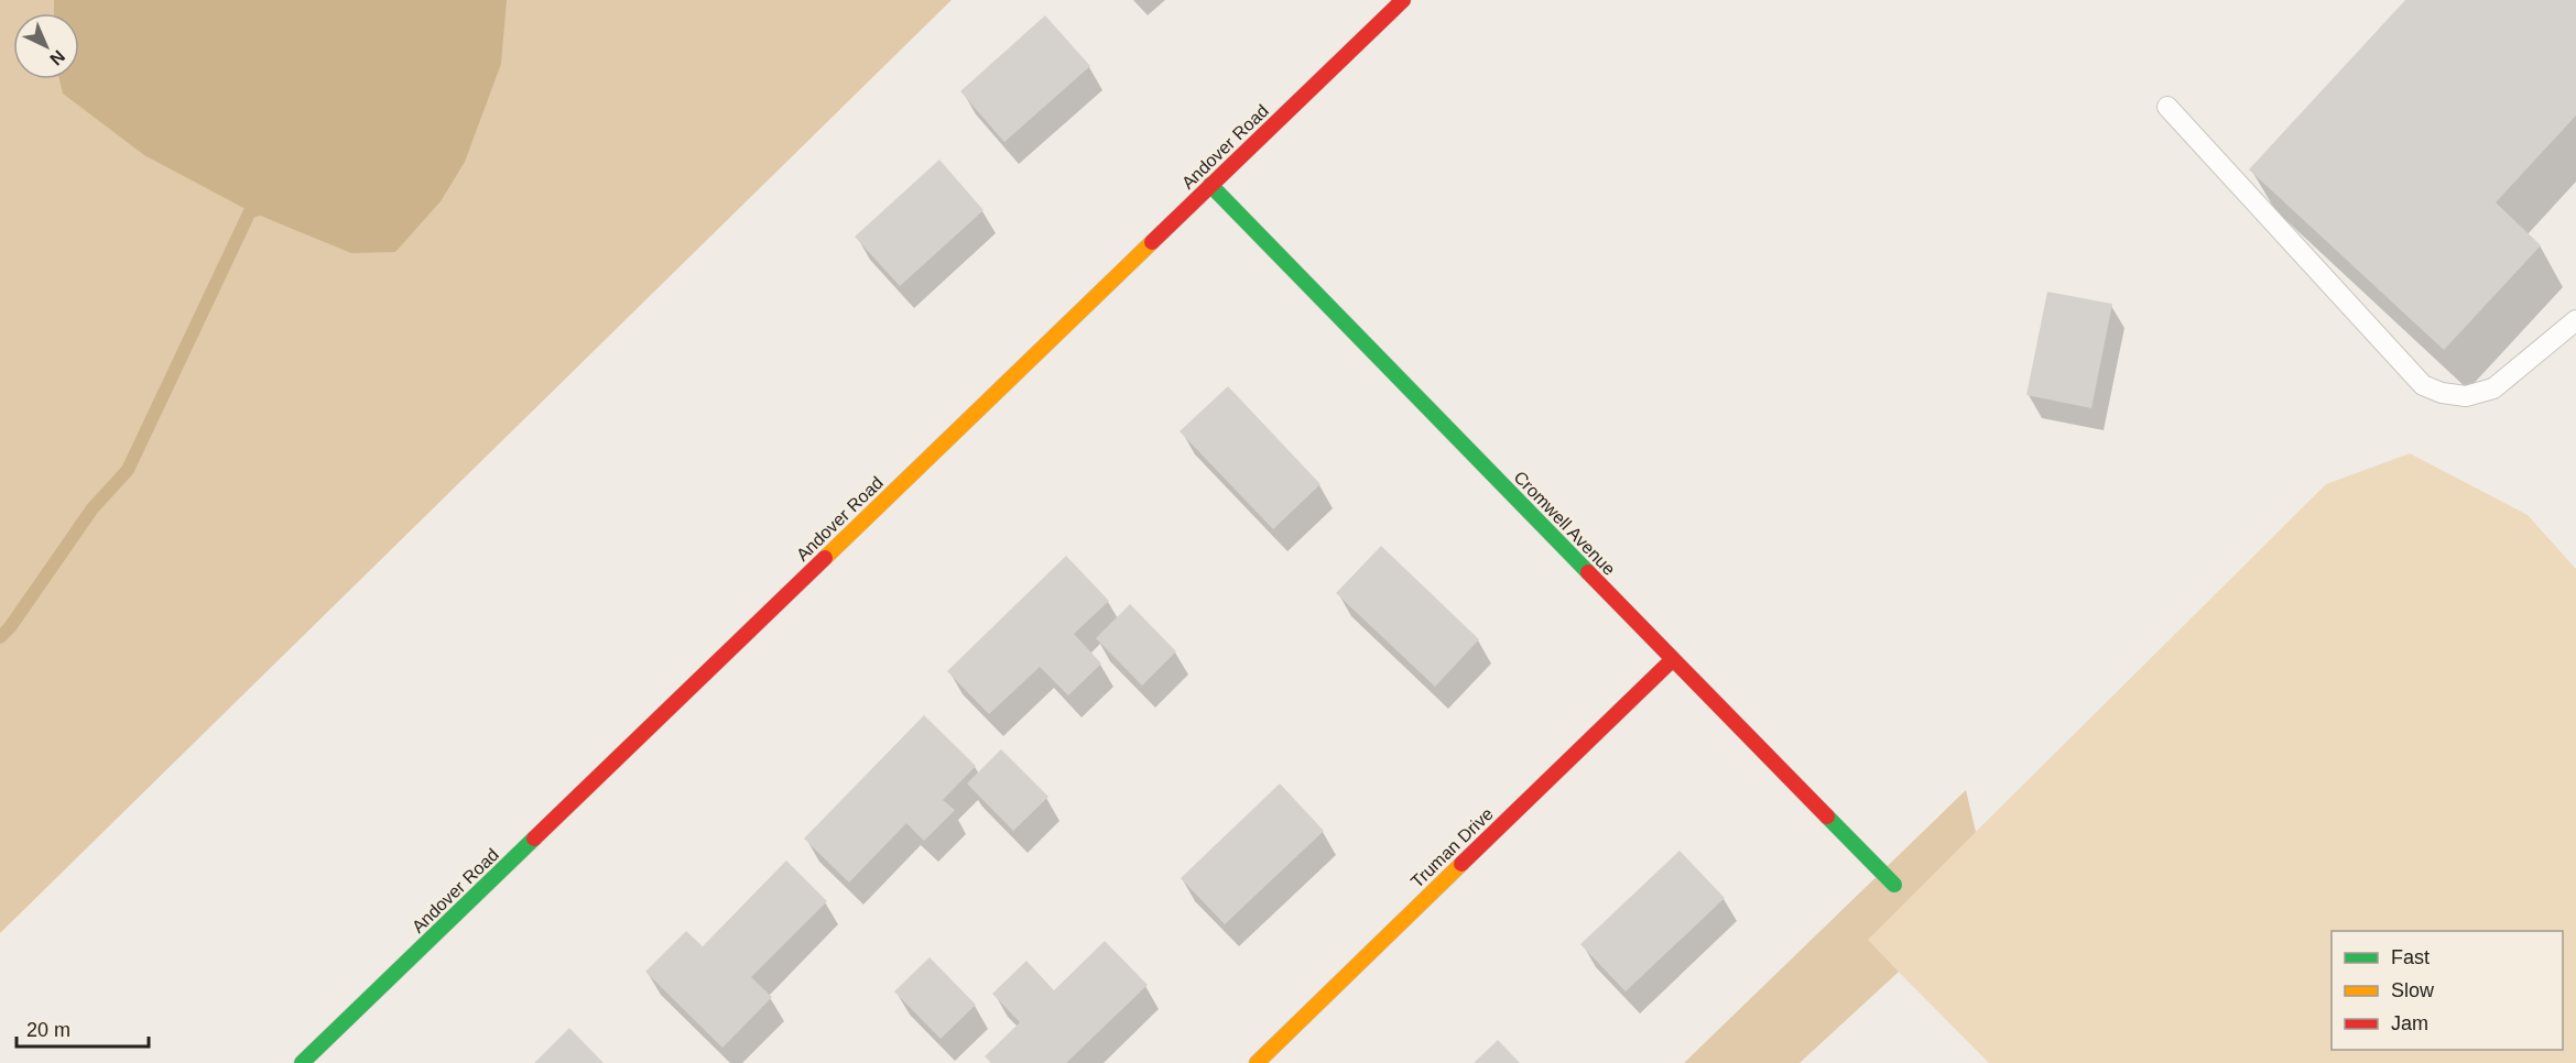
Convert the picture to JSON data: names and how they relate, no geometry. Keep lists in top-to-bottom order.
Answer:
{
  "streets": {
    "street": ["Andover Road", "Cromwell Avenue", "Truman Drive"]
  },
  "crossings": [
    ["Andover Road", "Cromwell Avenue"],
    ["Cromwell Avenue", "Truman Drive"]
  ],
  "legend": ["Fast", "Slow", "Jam"],
  "scale_bar": "20 m",
  "north": "bottom right"
}
